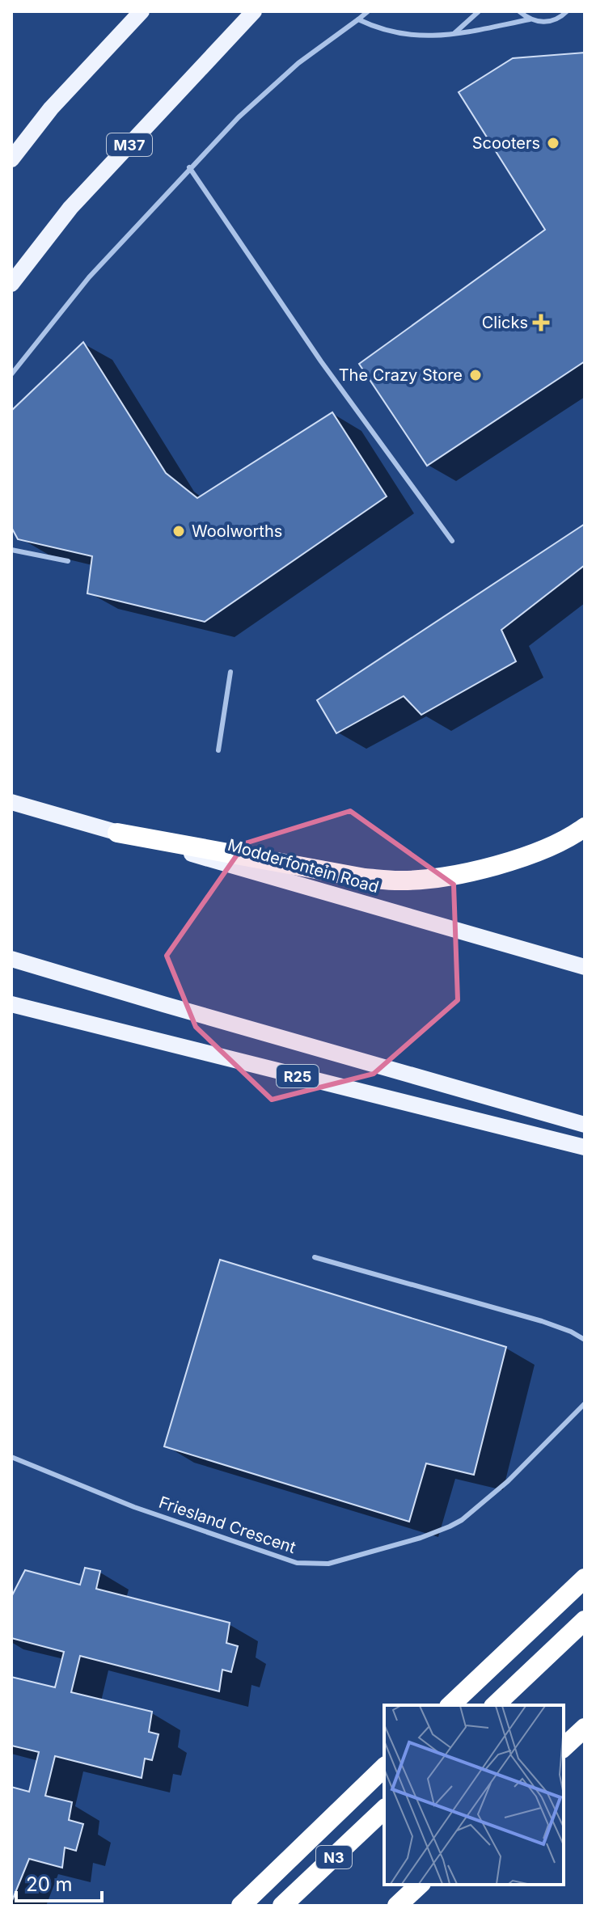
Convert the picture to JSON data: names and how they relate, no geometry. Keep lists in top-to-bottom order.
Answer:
{
  "streets": {
    "highway": ["N3"],
    "main road": ["M37", "Modderfontein Road", "R25"],
    "lane": ["Friesland Crescent"]
  },
  "places": {
    "other": ["Scooters", "The Crazy Store", "Woolworths"],
    "health": ["Clicks"]
  },
  "scale_bar": "20 m"
}
